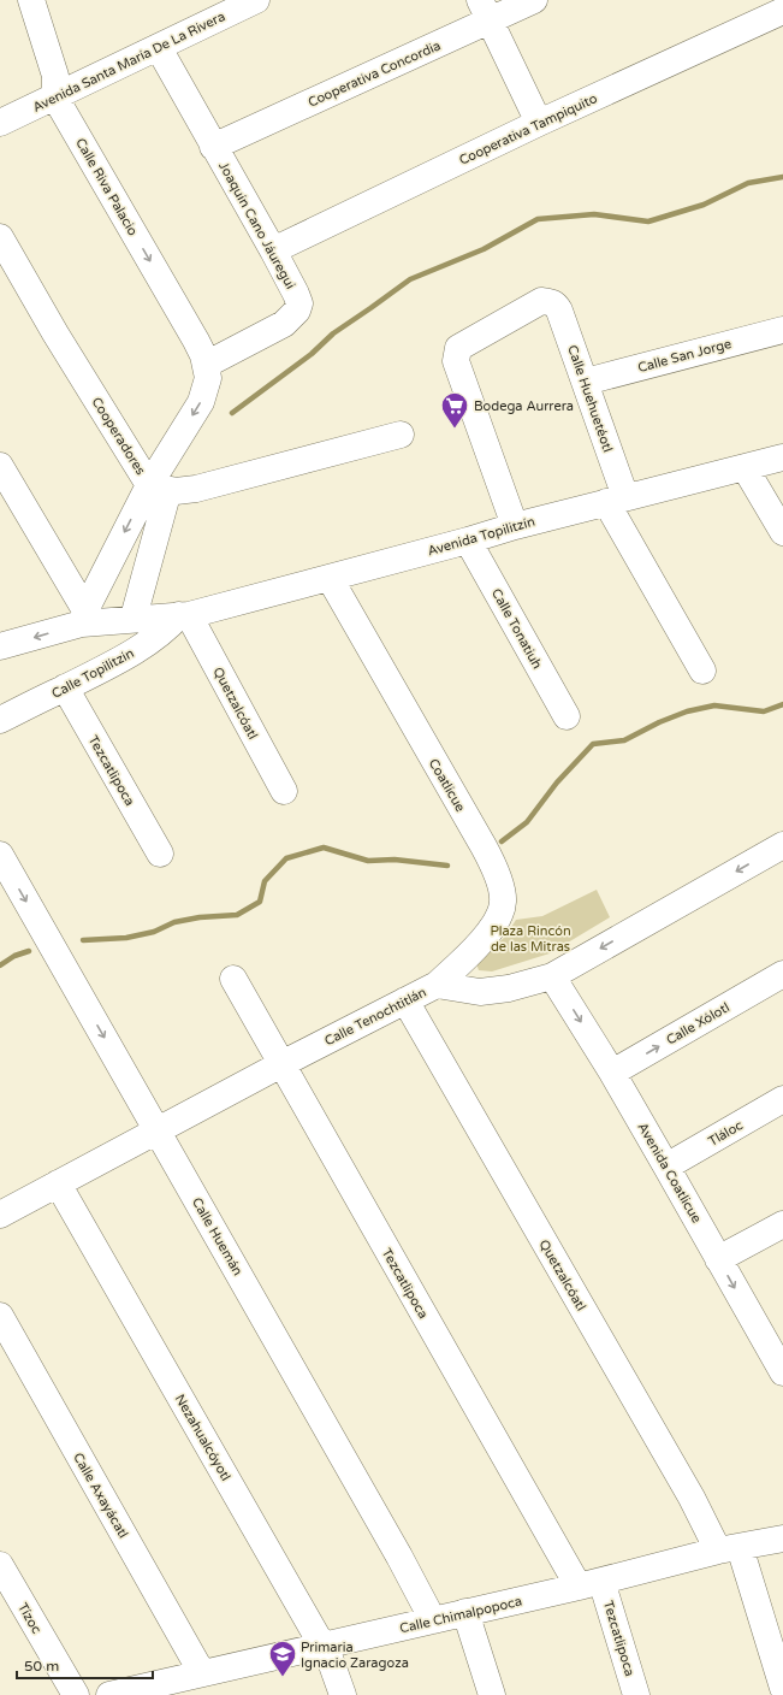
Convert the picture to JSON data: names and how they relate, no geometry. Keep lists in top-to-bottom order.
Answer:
{
  "streets": {
    "street": [
      "Avenida Santa María De La Rivera",
      "Cooperativa Concordia",
      "Cooperativa Tampiquito",
      "Calle Riva Palacio",
      "Joaquín Cano Jáuregui",
      "Calle San Jorge",
      "Calle Huehuetéotl",
      "Cooperadores",
      "Avenida Topilitzín",
      "Calle Tonatiuh",
      "Calle Topilitzin",
      "Quetzalcóatl",
      "Tezcatlipoca",
      "Coatlicue",
      "Calle Tenochtitlán",
      "Calle Xólotl",
      "Tláloc",
      "Avenida Coatlicue",
      "Calle Huemán",
      "Nezahualcóyotl",
      "Calle Axayácatl",
      "Calle Chimalpopoca",
      "Tízoc"
    ]
  },
  "crossings": [
    ["Avenida Santa María De La Rivera", "Calle Riva Palacio"],
    ["Avenida Santa María De La Rivera", "Joaquín Cano Jáuregui"],
    ["Cooperativa Concordia", "Joaquín Cano Jáuregui"],
    ["Cooperativa Tampiquito", "Joaquín Cano Jáuregui"],
    ["Calle Riva Palacio", "Joaquín Cano Jáuregui"],
    ["Calle San Jorge", "Calle Huehuetéotl"],
    ["Calle Huehuetéotl", "Avenida Topilitzín"],
    ["Avenida Topilitzín", "Calle Tonatiuh"],
    ["Avenida Topilitzín", "Calle Topilitzin"],
    ["Avenida Topilitzín", "Quetzalcóatl"],
    ["Avenida Topilitzín", "Coatlicue"],
    ["Calle Topilitzin", "Quetzalcóatl"],
    ["Calle Topilitzin", "Tezcatlipoca"],
    ["Quetzalcóatl", "Calle Tenochtitlán"],
    ["Quetzalcóatl", "Calle Chimalpopoca"],
    ["Tezcatlipoca", "Calle Tenochtitlán"],
    ["Tezcatlipoca", "Calle Chimalpopoca"],
    ["Coatlicue", "Calle Tenochtitlán"],
    ["Calle Tenochtitlán", "Avenida Coatlicue"],
    ["Calle Tenochtitlán", "Calle Huemán"],
    ["Calle Tenochtitlán", "Nezahualcóyotl"],
    ["Calle Xólotl", "Avenida Coatlicue"],
    ["Tláloc", "Avenida Coatlicue"],
    ["Calle Huemán", "Calle Chimalpopoca"],
    ["Nezahualcóyotl", "Calle Chimalpopoca"],
    ["Calle Axayácatl", "Calle Chimalpopoca"]
  ],
  "one_way": ["Calle Riva Palacio", "Avenida Coatlicue", "Calle Huemán"],
  "parks": ["Plaza Rincón de las Mitras"],
  "places": {
    "supermarket": ["Bodega Aurrera"],
    "school or university": ["Primaria Ignacio Zaragoza"]
  },
  "scale_bar": "50 m"
}
